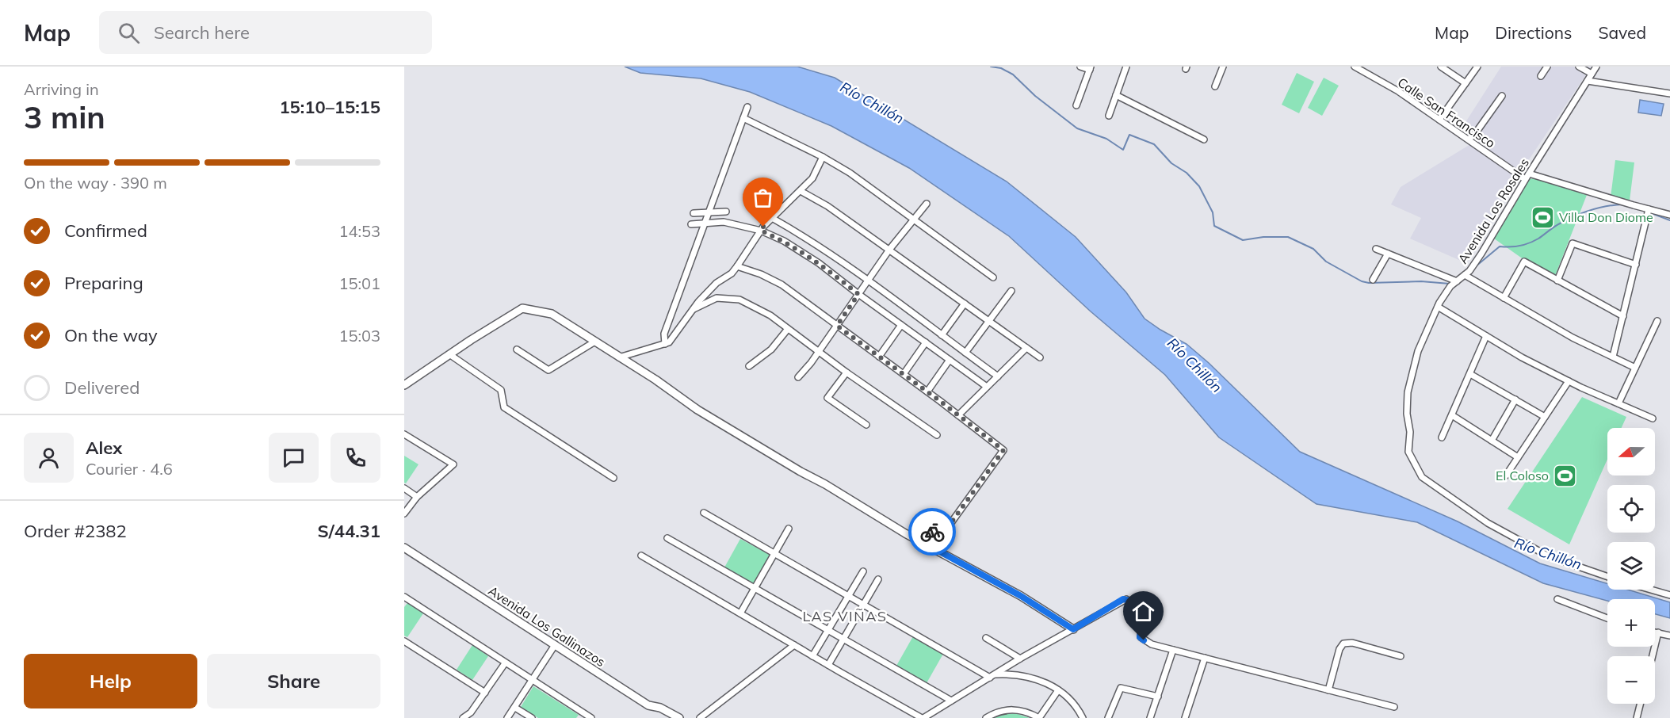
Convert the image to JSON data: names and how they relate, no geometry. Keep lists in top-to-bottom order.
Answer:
{
  "streets": {
    "street": ["Calle San Francisco", "Avenida Los Rosales", "Avenida Los Gallinazos"]
  },
  "crossings": [
    ["Calle San Francisco", "Avenida Los Rosales"]
  ],
  "districts": ["LAS VIÑAS"],
  "water": ["Río Chillón"],
  "places": {
    "sports": ["Villa Don Diome", "El Coloso"]
  },
  "north": "left",
  "page": {
    "header": "Map",
    "search": "Search here",
    "nav": ["Map", "Directions", "Saved"],
    "heading": ["3 min", "Arriving in", "15:10–15:15"],
    "panel": [
      "Alex",
      "Courier · 4.6",
      "Order #2382",
      "S/44.31"
    ],
    "bar": "On the way · 390 m",
    "list": [
      ["Confirmed", "14:53"],
      ["Preparing", "15:01"],
      ["On the way", "15:03"],
      "Delivered"
    ],
    "map_buttons": ["+", "−"],
    "buttons": ["Help", "Share"]
  }
}
